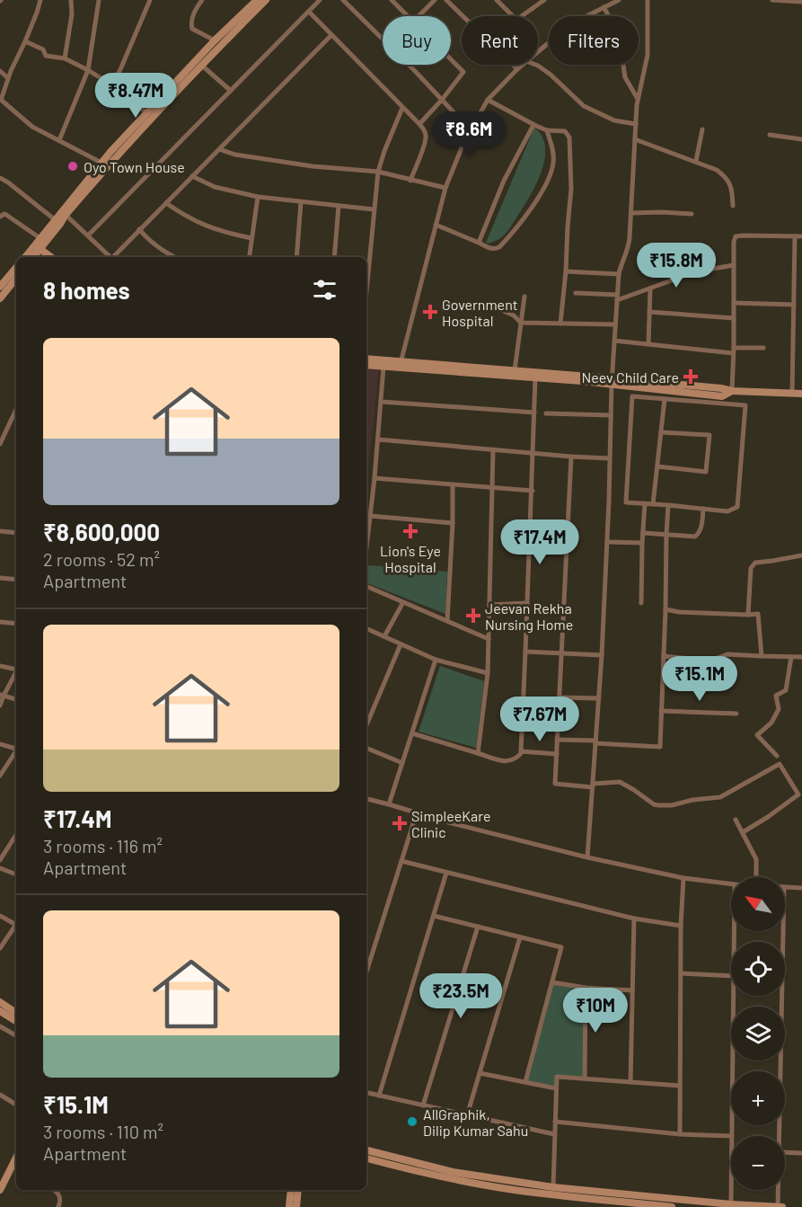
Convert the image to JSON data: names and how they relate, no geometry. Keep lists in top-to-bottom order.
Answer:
{
  "places": {
    "other": ["Oyo Town House", "AllGraphik, Dilip Kumar Sahu"],
    "health": [
      "Government Hospital",
      "Neev Child Care",
      "Lion's Eye Hospital",
      "Jeevan Rekha Nursing Home",
      "SimpleeKare Clinic"
    ]
  },
  "north": "top left",
  "page": {
    "chip": ["Buy", "Rent", "Filters"],
    "price": [
      "₹8.47M",
      "₹8.6M",
      "₹15.8M",
      "₹17.4M",
      "₹15.1M",
      "₹7.67M",
      "₹23.5M",
      "₹10M"
    ],
    "heading": "8 homes",
    "list": [
      {
        "name": "₹8,600,000",
        "note": "2 rooms · 52 m² · Apartment"
      },
      {
        "name": "₹17.4M",
        "note": "3 rooms · 116 m² · Apartment"
      },
      {
        "name": "₹15.1M",
        "note": "3 rooms · 110 m² · Apartment"
      }
    ],
    "map_buttons": ["+", "−"]
  }
}
